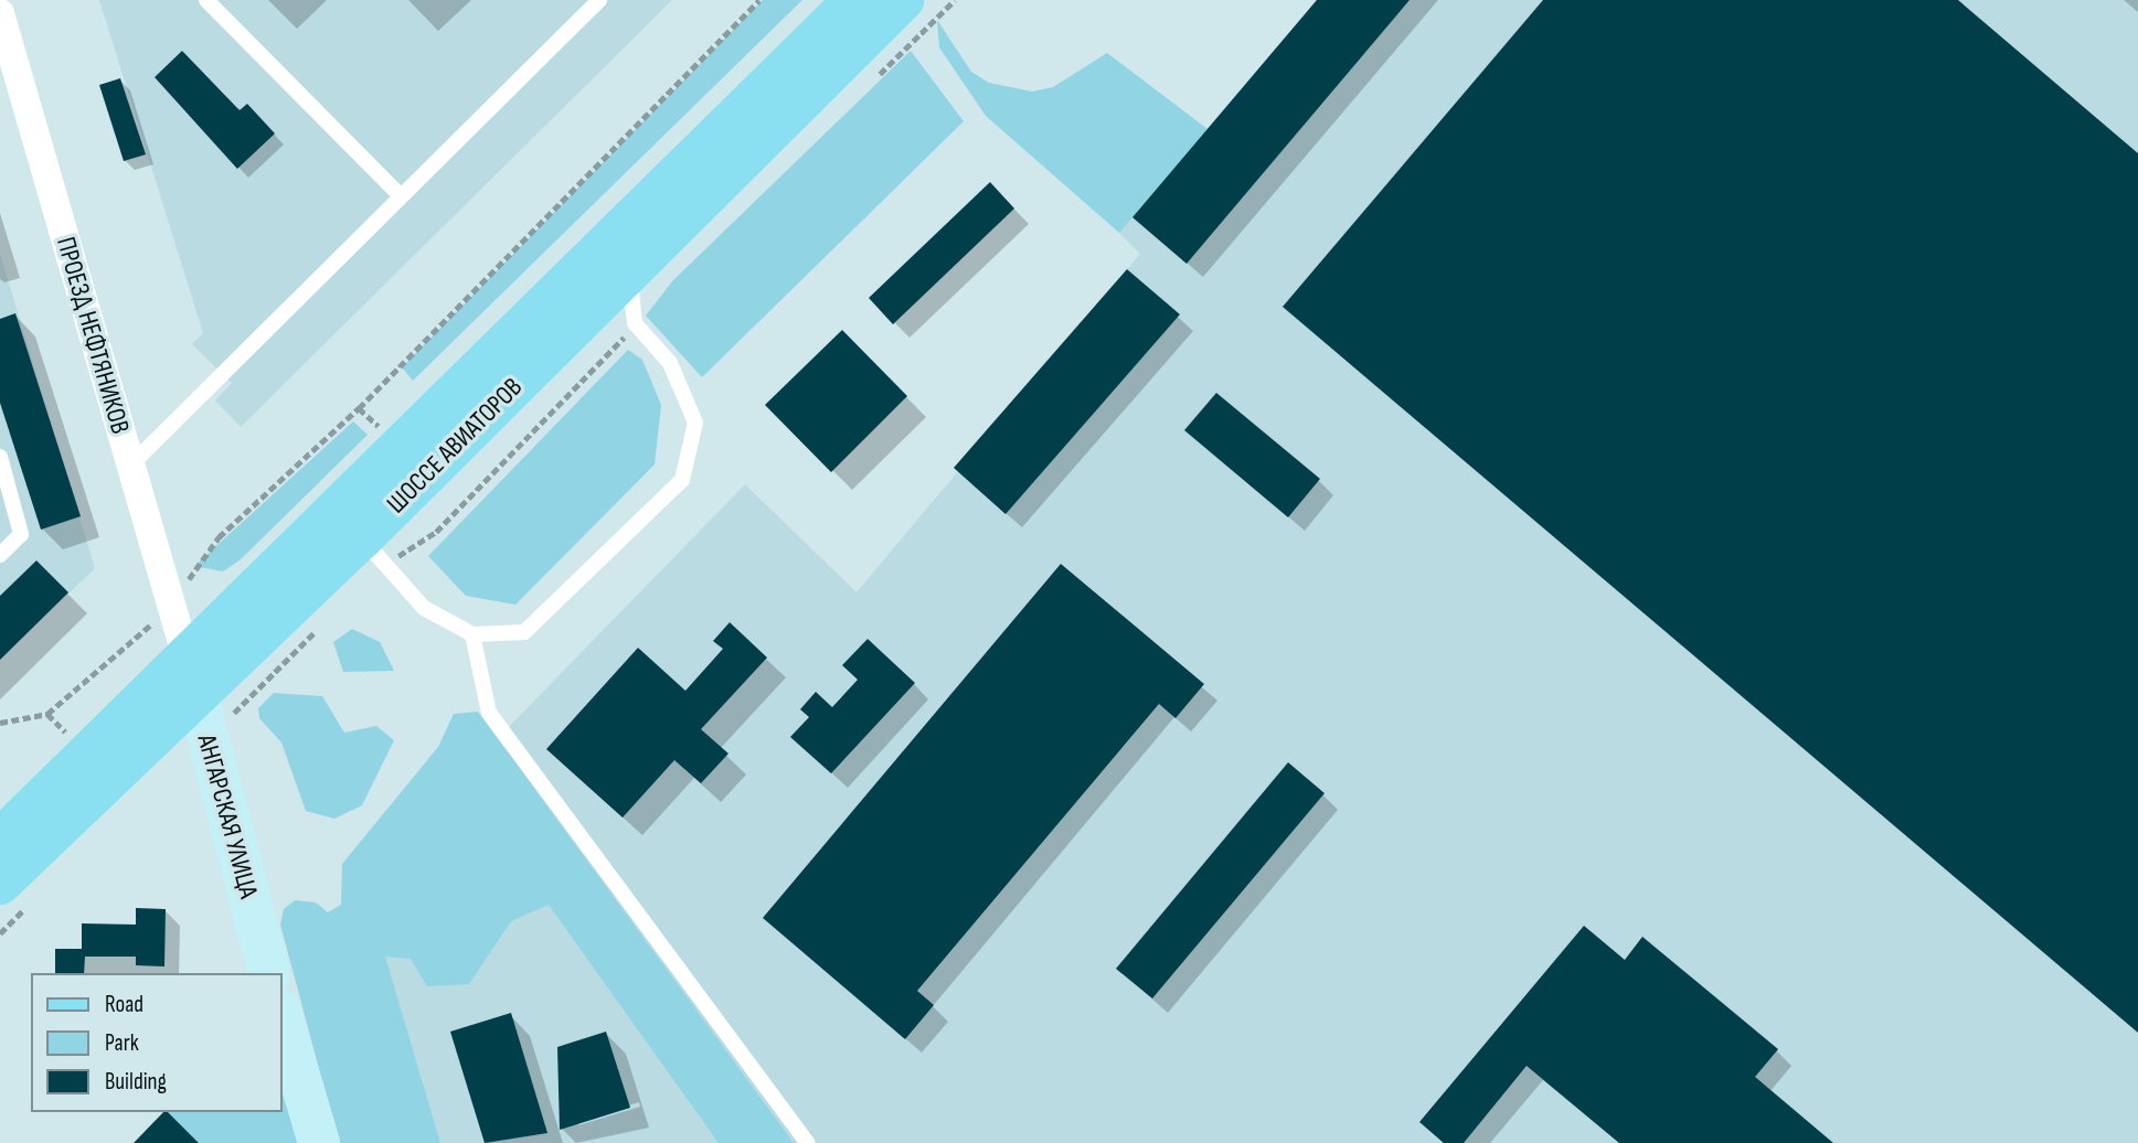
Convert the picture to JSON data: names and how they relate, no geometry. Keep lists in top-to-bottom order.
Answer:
{
  "streets": {
    "main road": ["ШОССЕ АВИАТОРОВ", "АНГАРСКАЯ УЛИЦА"],
    "street": ["ПРОЕЗД НЕФТЯНИКОВ"]
  },
  "crossings": [
    ["ПРОЕЗД НЕФТЯНИКОВ", "ШОССЕ АВИАТОРОВ"],
    ["ПРОЕЗД НЕФТЯНИКОВ", "АНГАРСКАЯ УЛИЦА"],
    ["ШОССЕ АВИАТОРОВ", "АНГАРСКАЯ УЛИЦА"]
  ],
  "legend": ["Road", "Park", "Building"]
}
